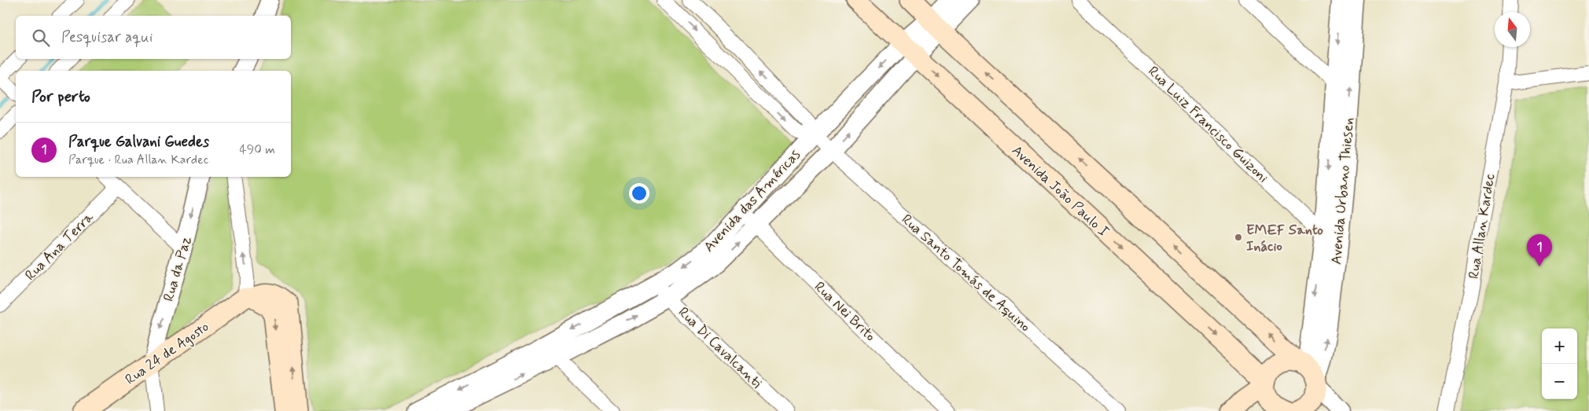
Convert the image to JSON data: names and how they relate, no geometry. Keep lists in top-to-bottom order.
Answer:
{
  "streets": {
    "main road": ["Avenida João Paulo I", "Rua 24 de Agosto"],
    "street": [
      "Rua Luiz Francisco Guizoni",
      "Avenida Urbano Thiesen",
      "Avenida das Américas",
      "Rua Allan Kardec",
      "Rua Ana Terra",
      "Rua da Paz",
      "Rua Santo Tomás de Aquino",
      "Rua Nei Brito",
      "Rua Di Cavalcanti"
    ]
  },
  "crossings": [
    ["Rua Luiz Francisco Guizoni", "Avenida Urbano Thiesen"],
    ["Avenida João Paulo I", "Avenida das Américas"],
    ["Avenida das Américas", "Rua Santo Tomás de Aquino"],
    ["Avenida das Américas", "Rua Nei Brito"],
    ["Avenida das Américas", "Rua Di Cavalcanti"],
    ["Rua da Paz", "Rua 24 de Agosto"]
  ],
  "places": ["EMEF Santo Inácio"],
  "north": "top",
  "page": {
    "search": "Pesquisar aqui",
    "heading": "Por perto",
    "list": [
      {
        "mark": "1",
        "name": "Parque Galvani Guedes",
        "note": "Parque · Rua Allan Kardec",
        "value": "490 m"
      }
    ],
    "pins": "1",
    "map_buttons": ["+", "−"]
  }
}
